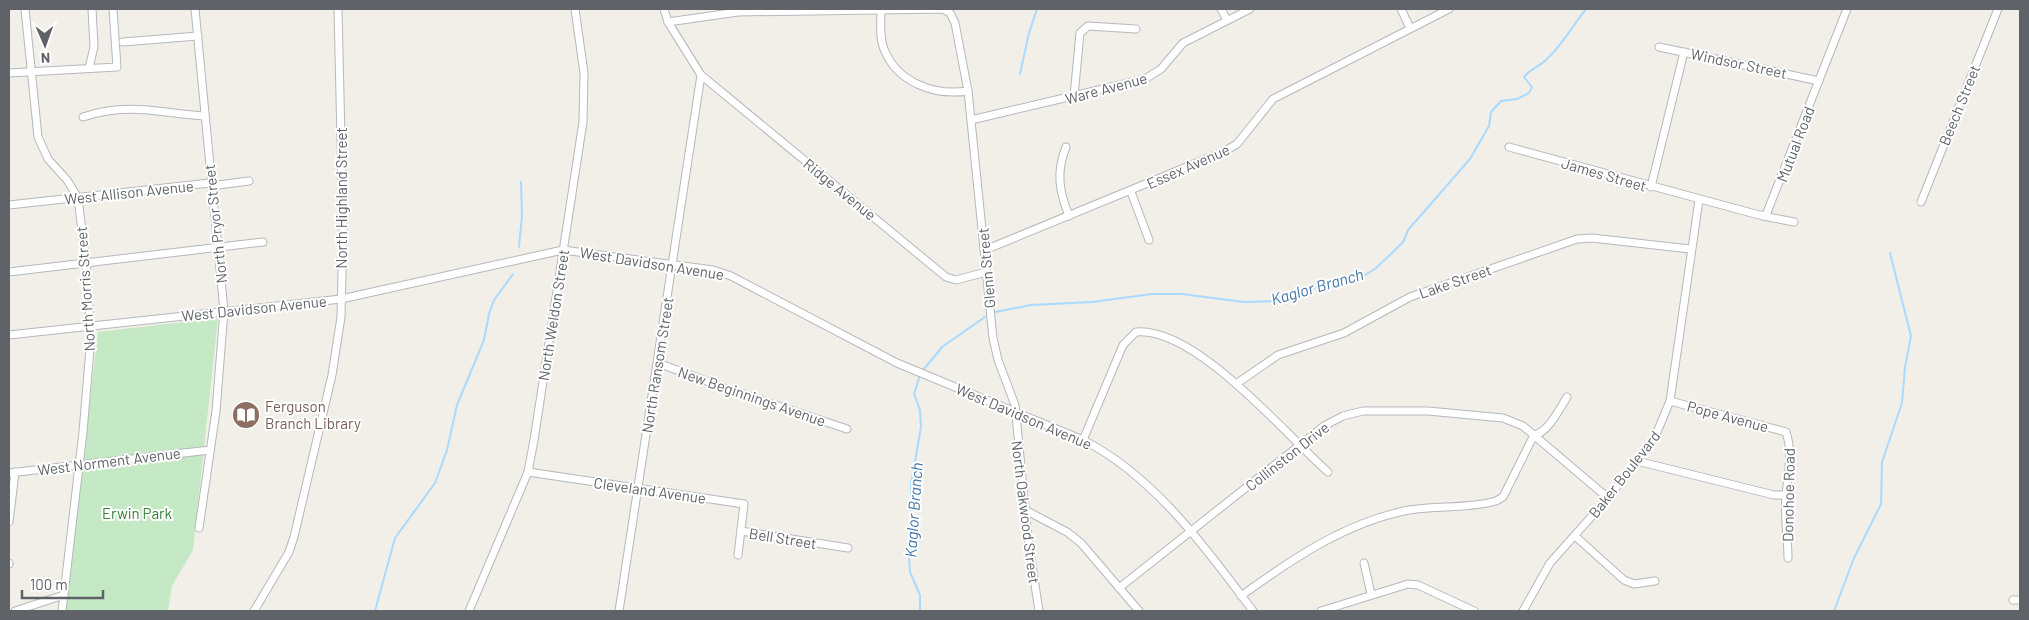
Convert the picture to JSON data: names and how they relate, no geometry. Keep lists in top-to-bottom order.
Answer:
{
  "streets": {
    "street": [
      "Windsor Street",
      "Ware Avenue",
      "Beech Street",
      "Mutual Road",
      "Essex Avenue",
      "James Street",
      "Ridge Avenue",
      "West Allison Avenue",
      "North Highland Street",
      "North Pryor Street",
      "West Davidson Avenue",
      "Glenn Street",
      "Lake Street",
      "North Morris Street",
      "North Weldon Street",
      "North Ransom Street",
      "New Beginnings Avenue",
      "Pope Avenue",
      "Collinston Drive",
      "West Norment Avenue",
      "Baker Boulevard",
      "Cleveland Avenue",
      "Donohoe Road",
      "North Oakwood Street",
      "Bell Street"
    ]
  },
  "crossings": [
    ["Windsor Street", "Mutual Road"],
    ["Ware Avenue", "Glenn Street"],
    ["Essex Avenue", "Glenn Street"],
    ["James Street", "Baker Boulevard"],
    ["Ridge Avenue", "Glenn Street"],
    ["Ridge Avenue", "North Ransom Street"],
    ["West Allison Avenue", "North Pryor Street"],
    ["West Allison Avenue", "North Morris Street"],
    ["North Highland Street", "West Davidson Avenue"],
    ["North Pryor Street", "West Davidson Avenue"],
    ["North Pryor Street", "West Norment Avenue"],
    ["West Davidson Avenue", "Glenn Street"],
    ["West Davidson Avenue", "North Morris Street"],
    ["West Davidson Avenue", "North Weldon Street"],
    ["West Davidson Avenue", "North Ransom Street"],
    ["West Davidson Avenue", "Collinston Drive"],
    ["West Davidson Avenue", "North Oakwood Street"],
    ["Glenn Street", "North Oakwood Street"],
    ["Lake Street", "Baker Boulevard"],
    ["North Morris Street", "West Norment Avenue"],
    ["North Weldon Street", "Cleveland Avenue"],
    ["North Ransom Street", "New Beginnings Avenue"],
    ["North Ransom Street", "Cleveland Avenue"],
    ["Pope Avenue", "Baker Boulevard"],
    ["Pope Avenue", "Donohoe Road"],
    ["Collinston Drive", "Baker Boulevard"],
    ["Cleveland Avenue", "Bell Street"]
  ],
  "water": ["Kaglor Branch"],
  "parks": ["Erwin Park"],
  "places": {
    "library": ["Ferguson Branch Library"]
  },
  "scale_bar": "100 m",
  "north": "bottom"
}
